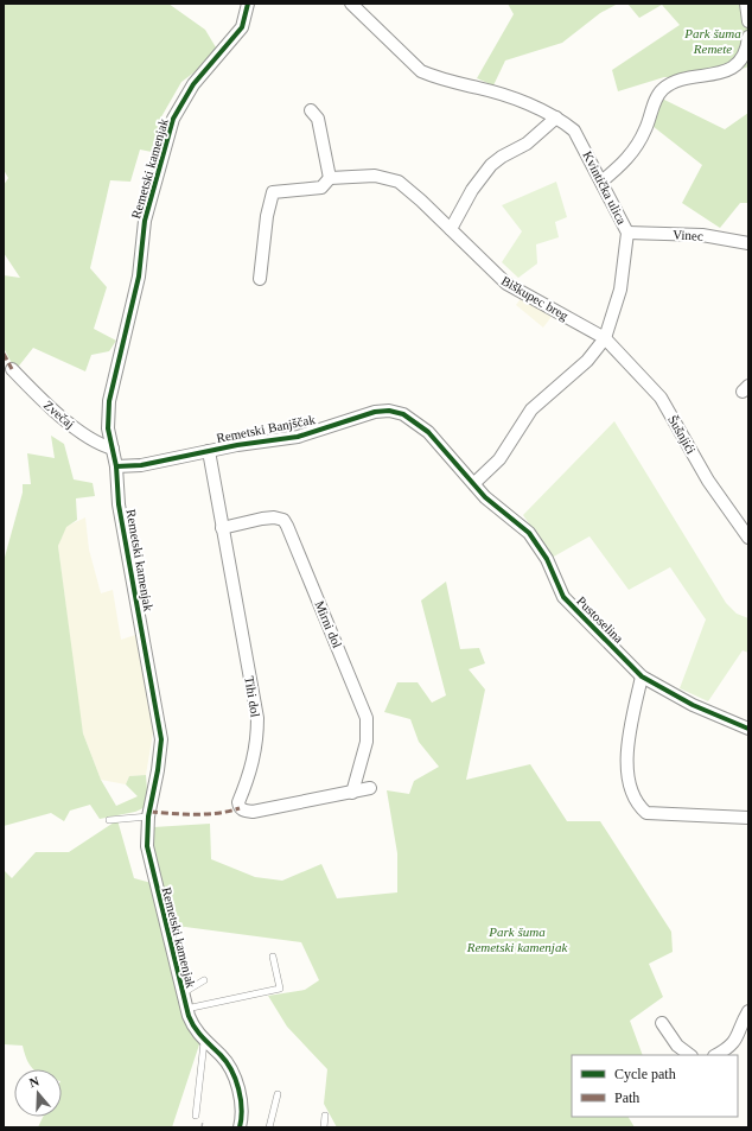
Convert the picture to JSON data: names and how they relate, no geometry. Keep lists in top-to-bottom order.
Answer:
{
  "streets": {
    "street": [
      "Remetski kamenjak",
      "Kvintička ulica",
      "Vinec",
      "Biškupec breg",
      "Zvečaj",
      "Remetski Banjščak",
      "Šušnjići",
      "Pustoselina",
      "Mirni dol",
      "Tihi dol"
    ]
  },
  "crossings": [
    ["Remetski kamenjak", "Zvečaj"],
    ["Remetski kamenjak", "Remetski Banjščak"],
    ["Kvintička ulica", "Vinec"],
    ["Kvintička ulica", "Biškupec breg"],
    ["Kvintička ulica", "Remetski Banjščak"],
    ["Kvintička ulica", "Šušnjići"],
    ["Kvintička ulica", "Pustoselina"],
    ["Biškupec breg", "Šušnjići"],
    ["Remetski Banjščak", "Pustoselina"],
    ["Remetski Banjščak", "Tihi dol"],
    ["Mirni dol", "Tihi dol"]
  ],
  "parks": ["Park šuma Remete", "Park šuma Remetski kamenjak"],
  "legend": ["Cycle path", "Path"],
  "north": "top"
}
